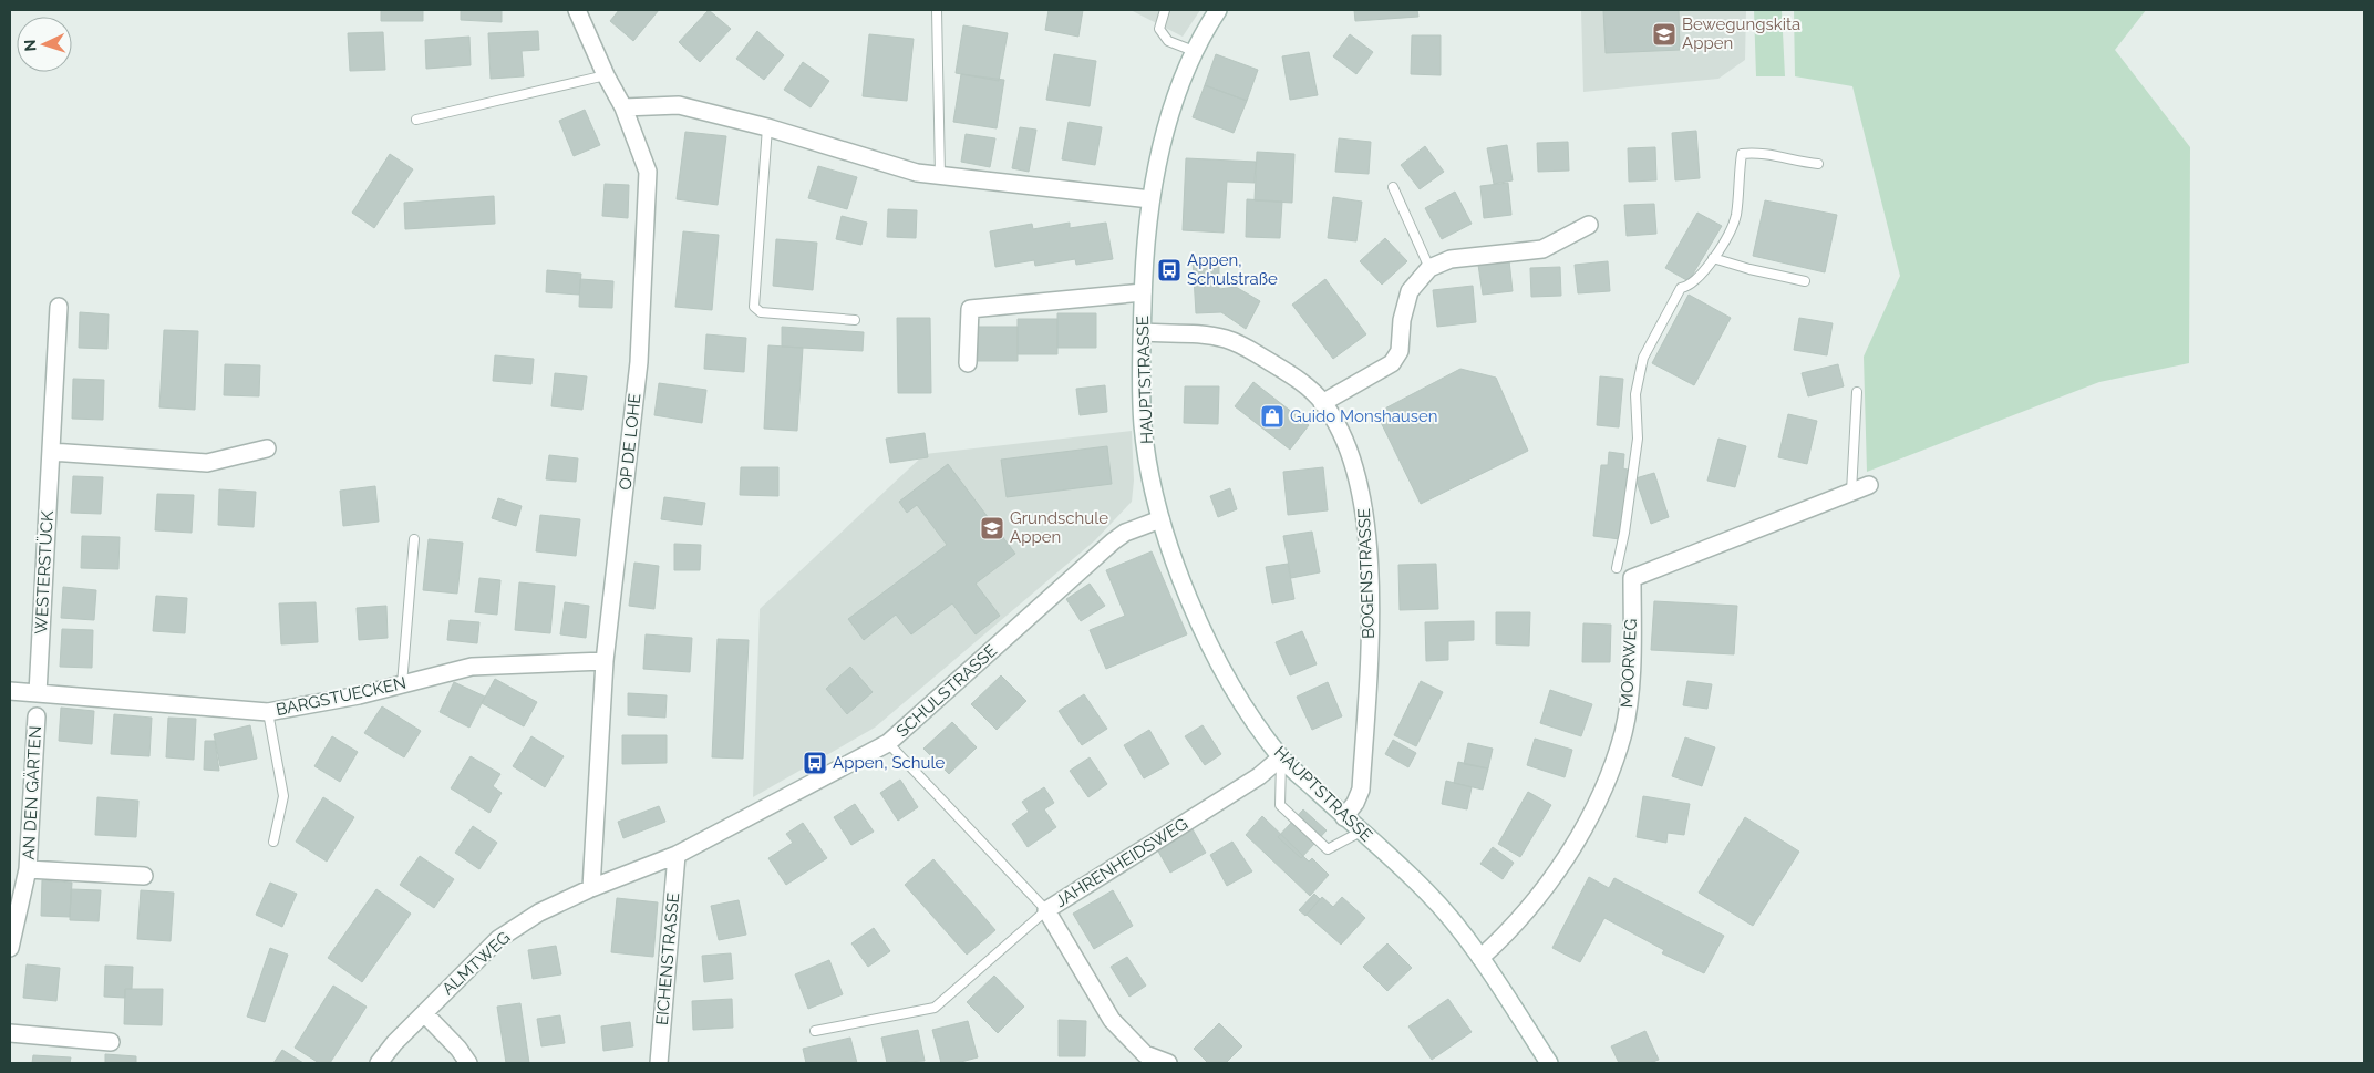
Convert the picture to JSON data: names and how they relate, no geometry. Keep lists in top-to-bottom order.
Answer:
{
  "streets": {
    "street": [
      "HAUPTSTRASSE",
      "OP DE LOHE",
      "WESTERSTÜCK",
      "BOGENSTRASSE",
      "MOORWEG",
      "SCHULSTRASSE",
      "BARGSTUECKEN",
      "AN DEN GÄRTEN",
      "JAHRENHEIDSWEG",
      "EICHENSTRASSE",
      "ALMTWEG"
    ]
  },
  "crossings": [
    ["HAUPTSTRASSE", "BOGENSTRASSE"],
    ["HAUPTSTRASSE", "MOORWEG"],
    ["HAUPTSTRASSE", "SCHULSTRASSE"],
    ["HAUPTSTRASSE", "JAHRENHEIDSWEG"],
    ["OP DE LOHE", "SCHULSTRASSE"],
    ["OP DE LOHE", "BARGSTUECKEN"],
    ["OP DE LOHE", "ALMTWEG"],
    ["WESTERSTÜCK", "BARGSTUECKEN"],
    ["SCHULSTRASSE", "EICHENSTRASSE"],
    ["SCHULSTRASSE", "ALMTWEG"]
  ],
  "places": {
    "school or university": ["Bewegungskita Appen", "Grundschule Appen"],
    "bus stop": ["Appen, Schulstraße", "Appen, Schule"],
    "shop": ["Guido Monshausen"]
  },
  "north": "left"
}
